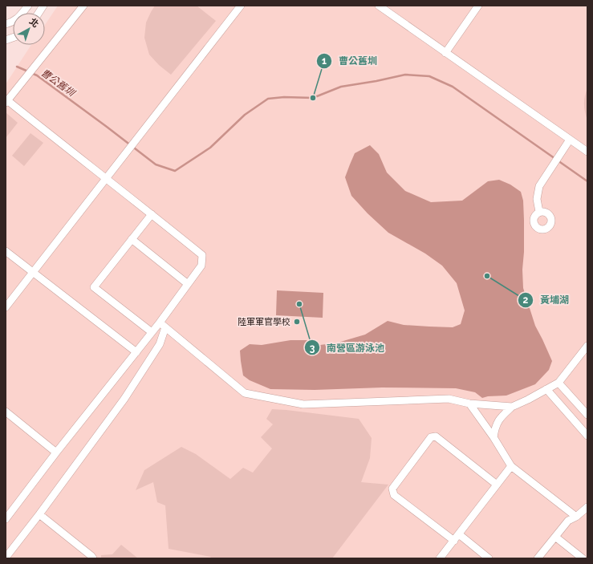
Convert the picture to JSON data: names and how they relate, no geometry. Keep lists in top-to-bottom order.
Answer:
{
  "water": ["曹公舊圳"],
  "places": [
    "曹公舊圳",
    "黃埔湖",
    "南營區游泳池",
    "陸軍軍官學校"
  ],
  "north": "top right"
}
